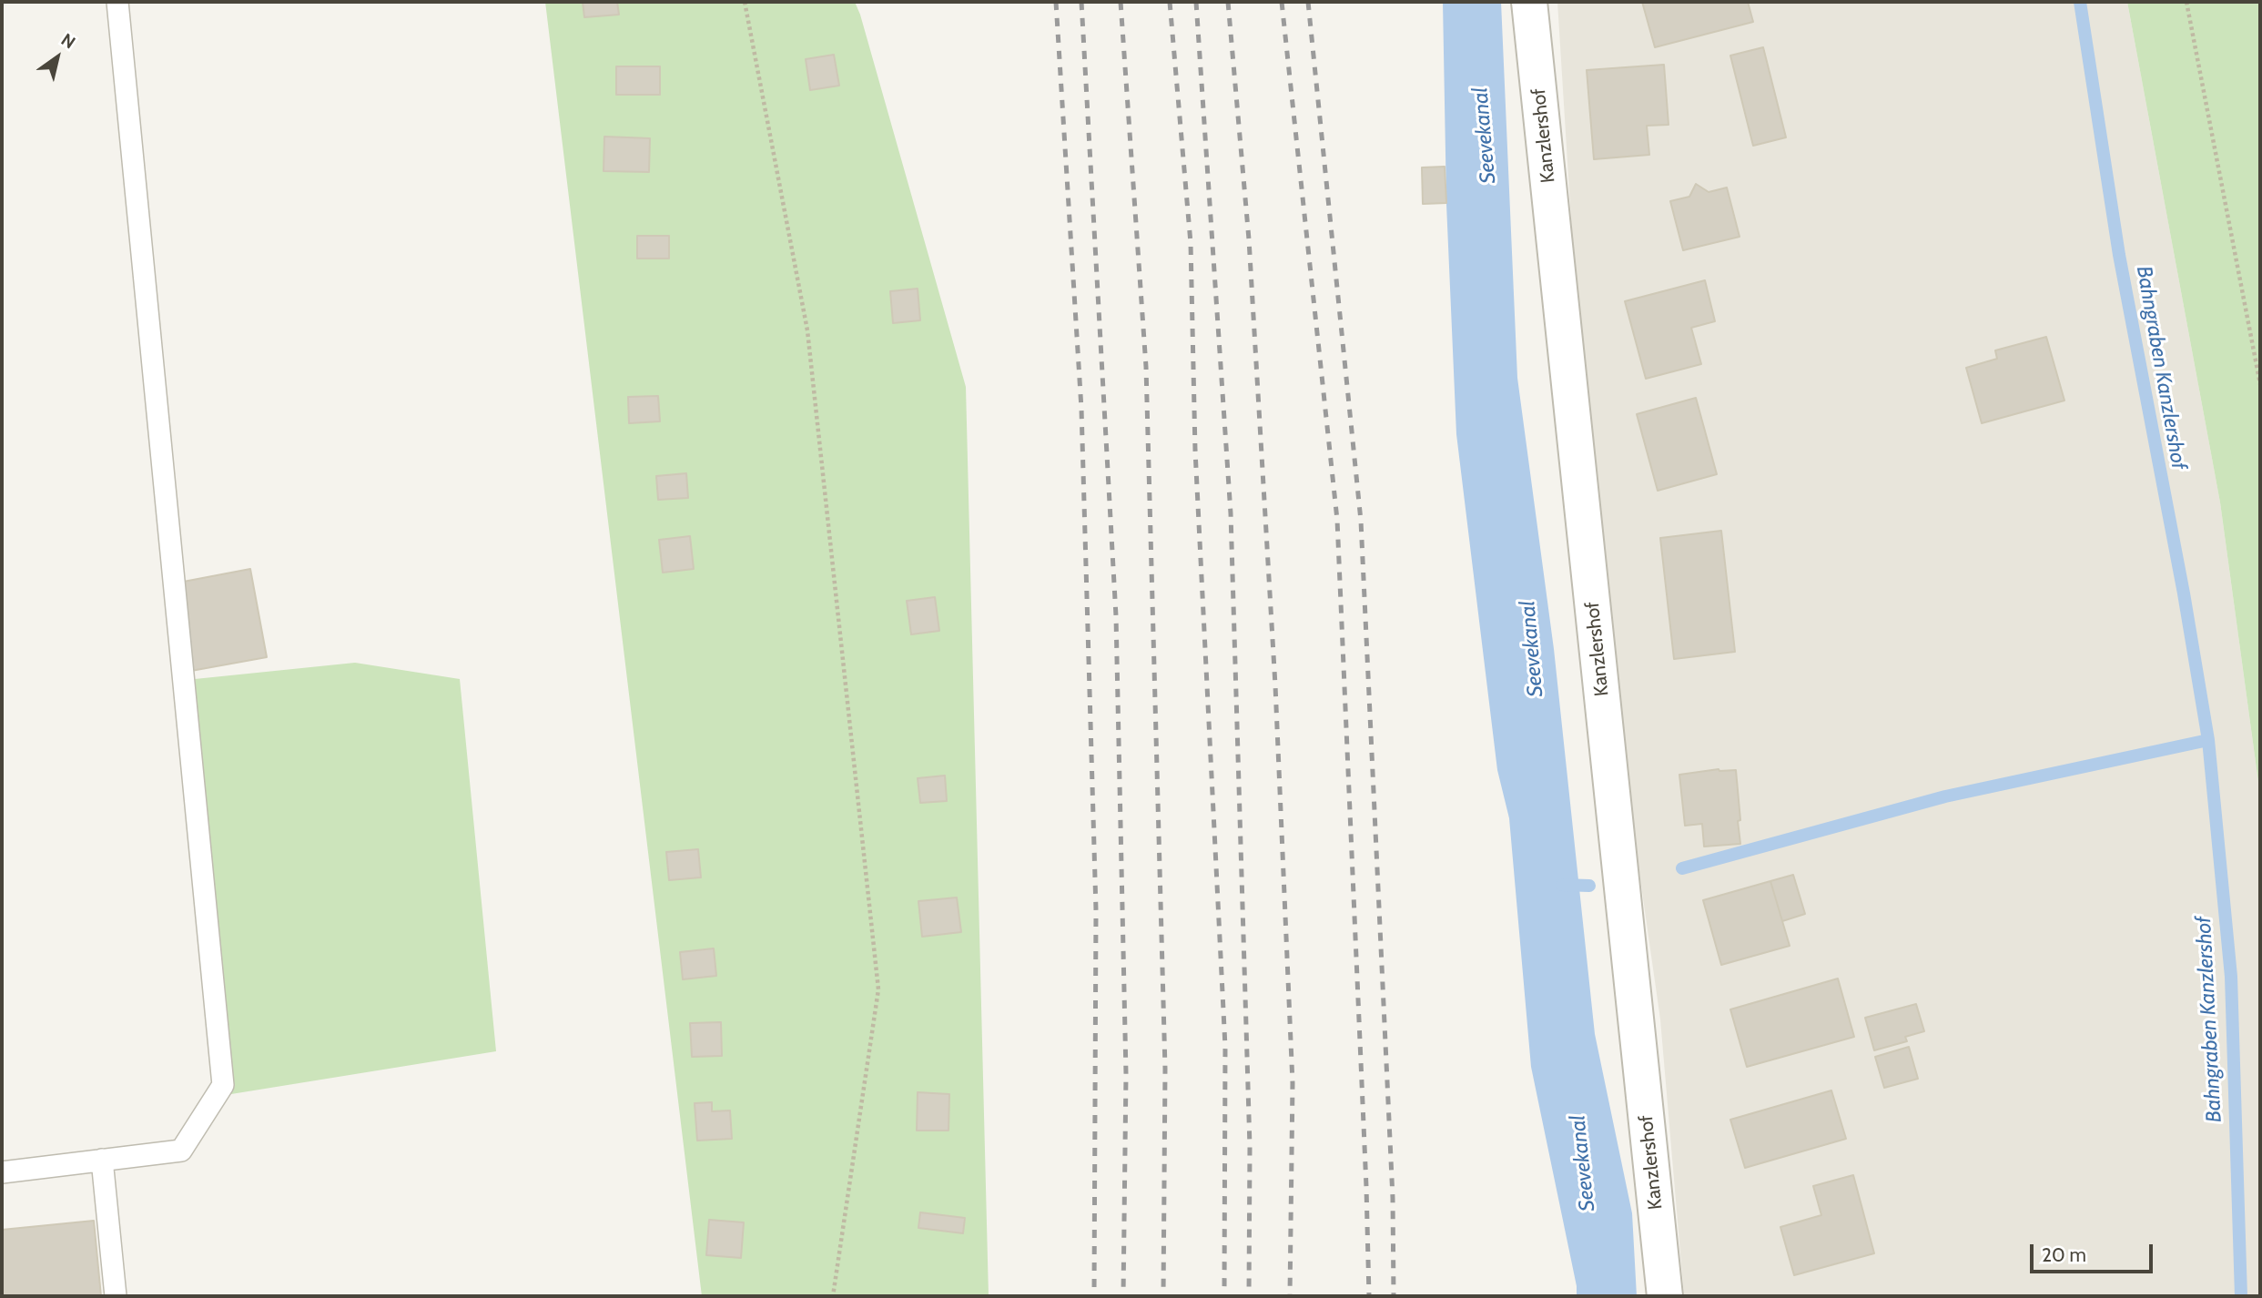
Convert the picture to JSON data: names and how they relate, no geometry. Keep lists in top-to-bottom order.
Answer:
{
  "streets": {
    "street": ["Kanzlershof"]
  },
  "water": ["Seevekanal", "Bahngraben Kanzlershof"],
  "scale_bar": "20 m",
  "north": "top right"
}
